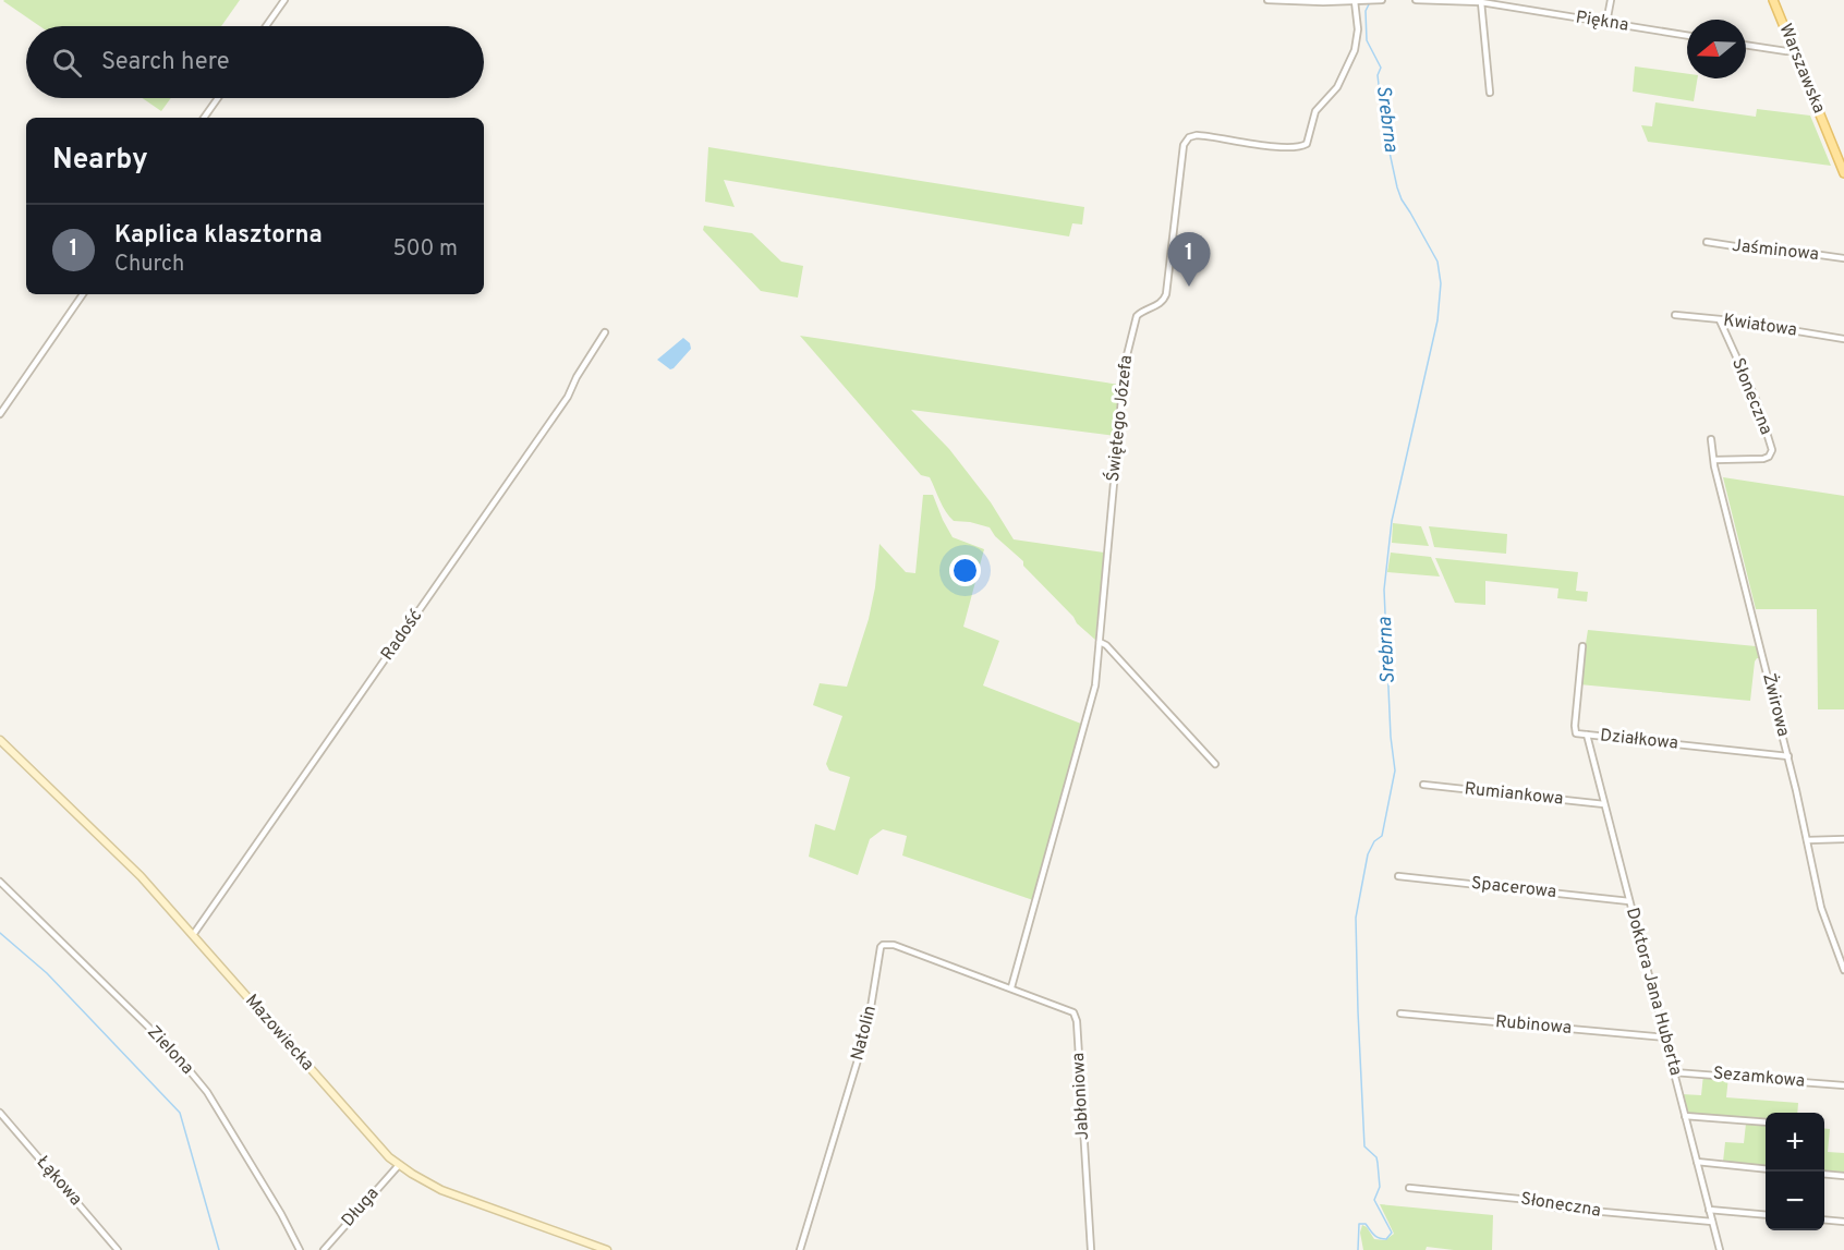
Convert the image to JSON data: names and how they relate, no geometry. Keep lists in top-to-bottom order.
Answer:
{
  "streets": {
    "main road": ["Warszawska"],
    "street": [
      "Piękna",
      "Jaśminowa",
      "Kwiatowa",
      "Słoneczna",
      "Świętego Józefa",
      "Radość",
      "Żwirowa",
      "Działkowa",
      "Rumiankowa",
      "Spacerowa",
      "Doktora Jana Huberta",
      "Rubinowa",
      "Mazowiecka",
      "Natolin",
      "Zielona",
      "Sezamkowa",
      "Jabłoniowa",
      "Łąkowa",
      "Długa"
    ]
  },
  "crossings": [
    ["Kwiatowa", "Słoneczna"],
    ["Słoneczna", "Żwirowa"],
    ["Słoneczna", "Doktora Jana Huberta"],
    ["Świętego Józefa", "Natolin"],
    ["Świętego Józefa", "Jabłoniowa"],
    ["Radość", "Mazowiecka"],
    ["Żwirowa", "Działkowa"],
    ["Działkowa", "Doktora Jana Huberta"],
    ["Rumiankowa", "Doktora Jana Huberta"],
    ["Spacerowa", "Doktora Jana Huberta"],
    ["Doktora Jana Huberta", "Rubinowa"],
    ["Doktora Jana Huberta", "Sezamkowa"],
    ["Mazowiecka", "Długa"],
    ["Natolin", "Jabłoniowa"]
  ],
  "water": ["Srebrna"],
  "north": "left",
  "page": {
    "search": "Search here",
    "heading": "Nearby",
    "list": [
      {
        "mark": "1",
        "name": "Kaplica klasztorna",
        "note": "Church",
        "value": "500 m"
      }
    ],
    "pins": "1",
    "map_buttons": ["+", "−"]
  }
}
